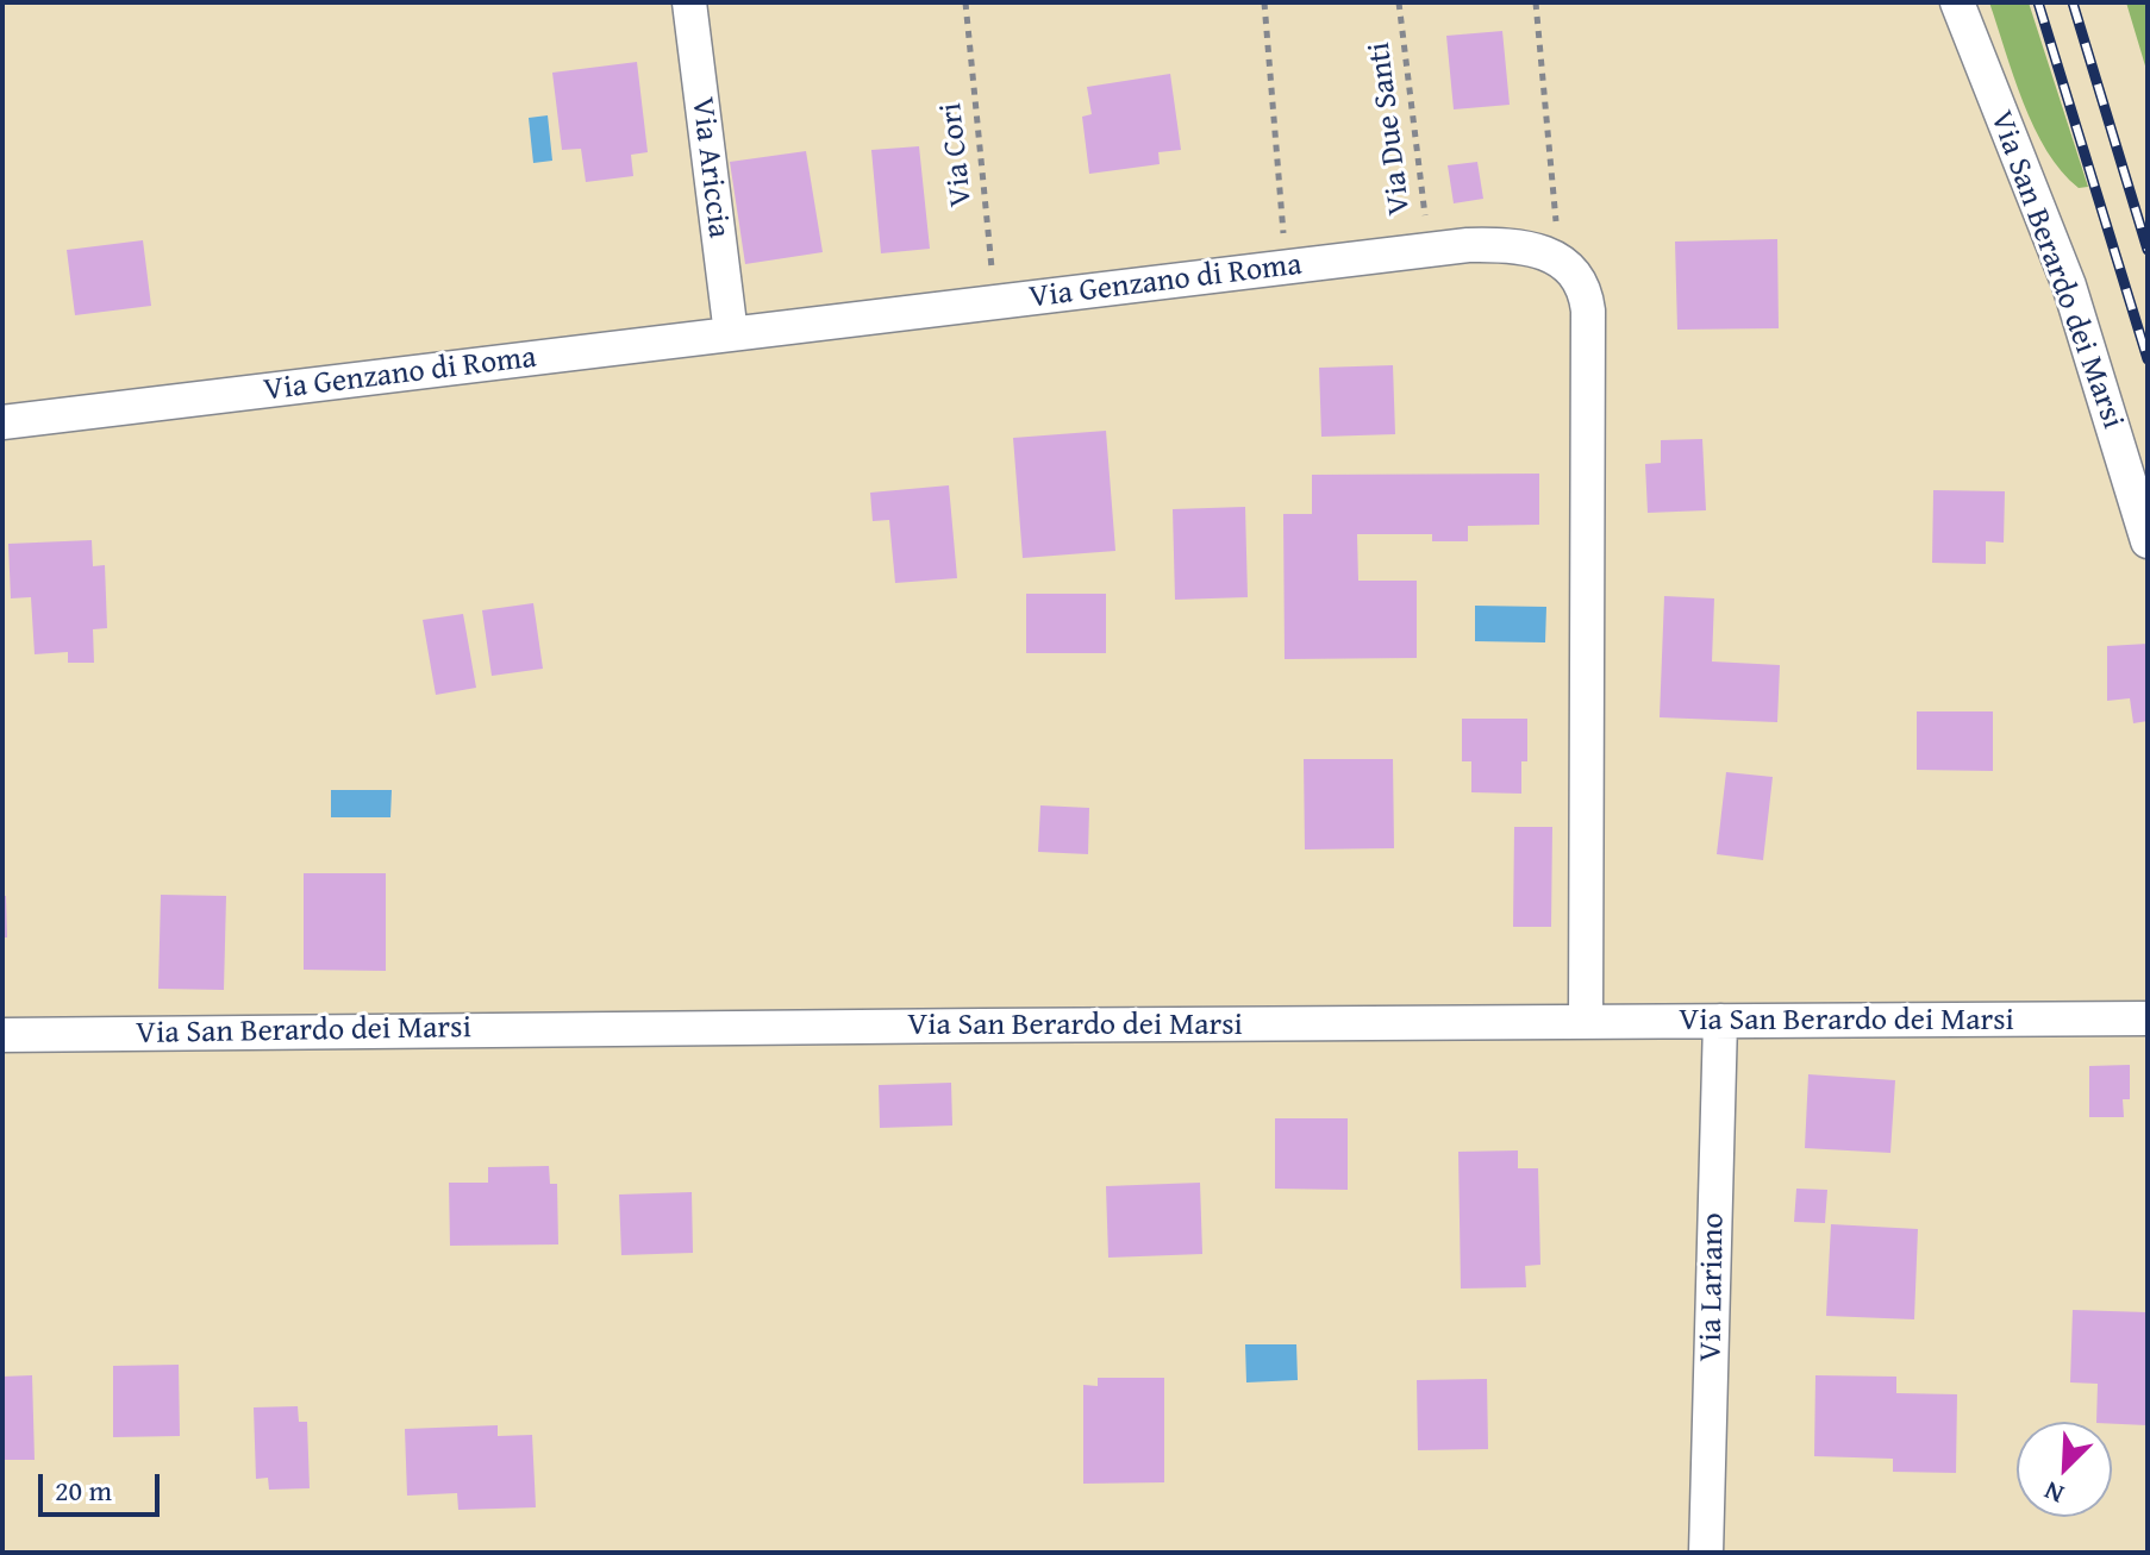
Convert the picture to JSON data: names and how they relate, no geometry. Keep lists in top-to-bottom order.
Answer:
{
  "streets": {
    "street": [
      "Via Ariccia",
      "Via San Berardo dei Marsi",
      "Via Genzano di Roma",
      "Via Lariano"
    ],
    "path": ["Via Due Santi", "Via Cori"]
  },
  "crossings": [
    ["Via Due Santi", "Via Genzano di Roma"],
    ["Via Cori", "Via Genzano di Roma"],
    ["Via Ariccia", "Via Genzano di Roma"],
    ["Via San Berardo dei Marsi", "Via Lariano"]
  ],
  "scale_bar": "20 m",
  "north": "bottom left"
}
